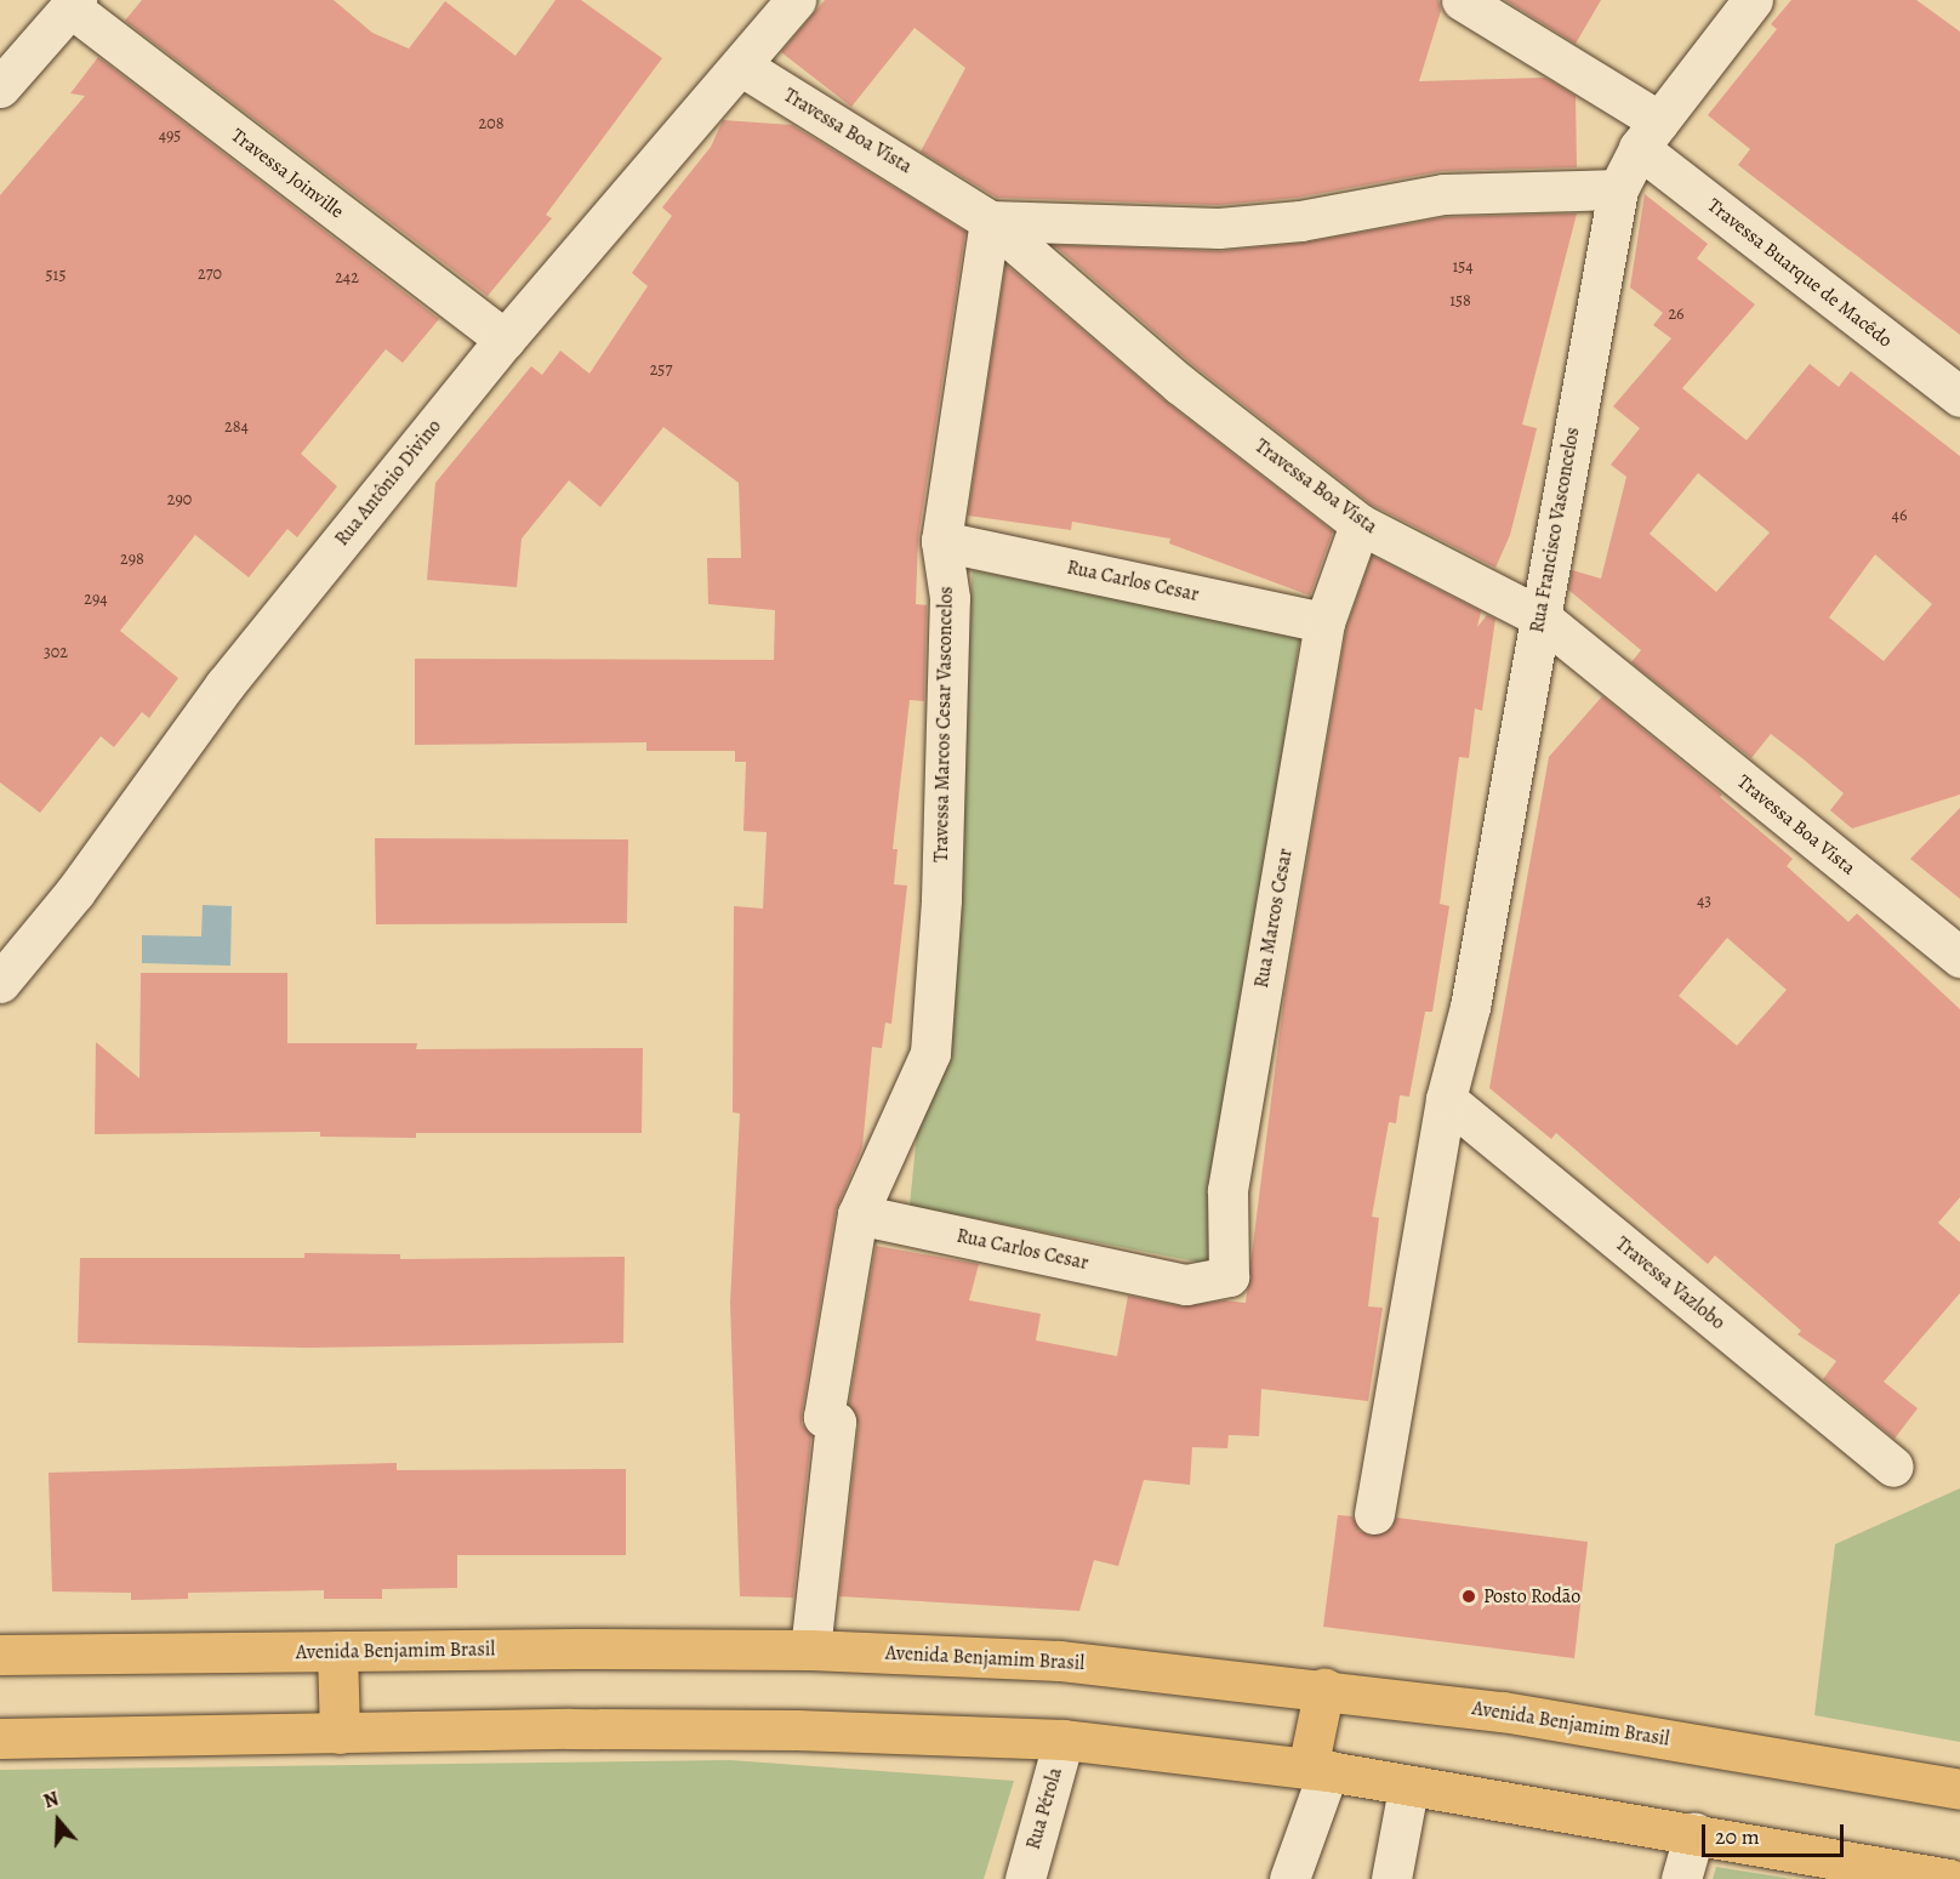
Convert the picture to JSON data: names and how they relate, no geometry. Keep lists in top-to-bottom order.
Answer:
{
  "streets": {
    "main road": ["Avenida Benjamim Brasil"],
    "street": [
      "Travessa Boa Vista",
      "Travessa Joinville",
      "Travessa Buarque de Macêdo",
      "Rua Antônio Divino",
      "Rua Francisco Vasconcelos",
      "Rua Carlos Cesar",
      "Travessa Marcos Cesar Vasconcelos",
      "Rua Marcos Cesar",
      "Travessa Vazlobo",
      "Rua Pérola"
    ]
  },
  "crossings": [
    ["Travessa Boa Vista", "Rua Antônio Divino"],
    ["Travessa Boa Vista", "Rua Francisco Vasconcelos"],
    ["Travessa Boa Vista", "Travessa Marcos Cesar Vasconcelos"],
    ["Travessa Boa Vista", "Rua Marcos Cesar"],
    ["Travessa Joinville", "Rua Antônio Divino"],
    ["Travessa Buarque de Macêdo", "Rua Francisco Vasconcelos"],
    ["Rua Francisco Vasconcelos", "Travessa Vazlobo"],
    ["Rua Carlos Cesar", "Travessa Marcos Cesar Vasconcelos"],
    ["Rua Carlos Cesar", "Rua Marcos Cesar"],
    ["Travessa Marcos Cesar Vasconcelos", "Avenida Benjamim Brasil"]
  ],
  "places": ["Posto Rodão"],
  "house_numbers": [
    "208",
    "495",
    "154",
    "270",
    "515",
    "242",
    "158",
    "26",
    "257",
    "284",
    "290",
    "46",
    "298",
    "294",
    "302",
    "43"
  ],
  "scale_bar": "20 m",
  "north": "top"
}
